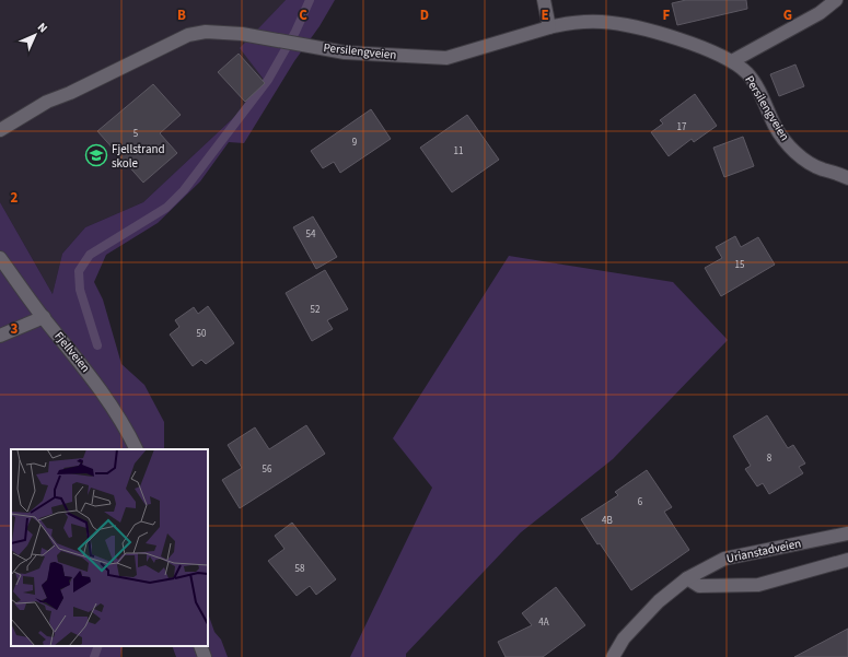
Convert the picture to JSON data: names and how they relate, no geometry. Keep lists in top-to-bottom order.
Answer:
{
  "streets": {
    "street": ["Persilengveien", "Fjellveien", "Urianstadveien"]
  },
  "places": {
    "school or university": ["Fjellstrand skole"]
  },
  "house_numbers": [
    "17",
    "5",
    "9",
    "11",
    "54",
    "15",
    "52",
    "50",
    "8",
    "56",
    "6",
    "4B",
    "58",
    "4A"
  ],
  "north": "top right",
  "grid": {
    "columns": [
      "B",
      "C",
      "D",
      "E",
      "F",
      "G"
    ],
    "rows": ["2", "3"]
  }
}
